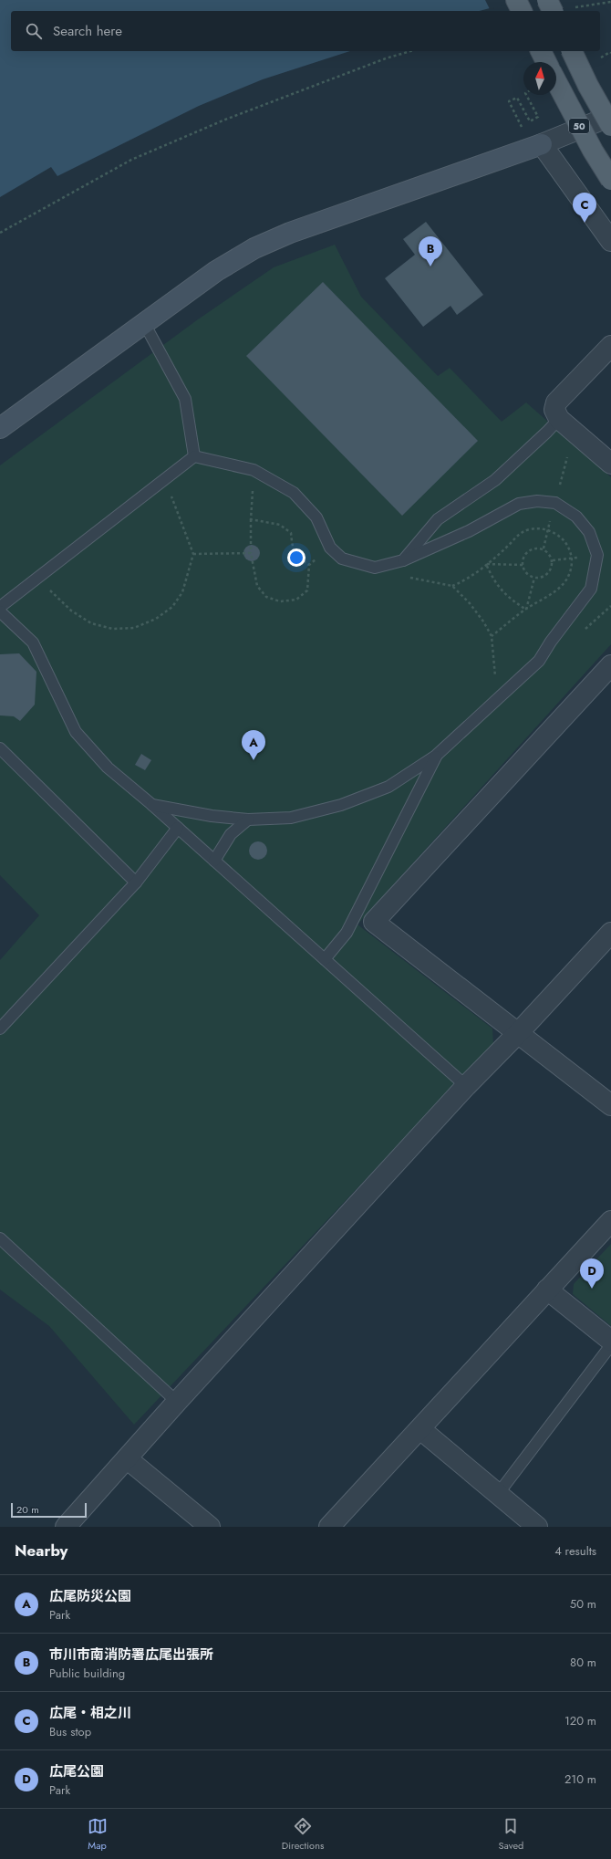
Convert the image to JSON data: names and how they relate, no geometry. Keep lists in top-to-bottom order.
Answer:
{
  "streets": {
    "main road": ["50"]
  },
  "scale_bar": "20 m",
  "north": "top",
  "page": {
    "search": "Search here",
    "pins": [
      "C",
      "B",
      "A",
      "D"
    ],
    "scale": "20 m",
    "heading": ["Nearby", "4 results"],
    "list": [
      {
        "mark": "A",
        "name": "広尾防災公園",
        "note": "Park",
        "value": "50 m"
      },
      {
        "mark": "B",
        "name": "市川市南消防署広尾出張所",
        "note": "Public building",
        "value": "80 m"
      },
      {
        "mark": "C",
        "name": "広尾・相之川",
        "note": "Bus stop",
        "value": "120 m"
      },
      {
        "mark": "D",
        "name": "広尾公園",
        "note": "Park",
        "value": "210 m"
      }
    ],
    "nav": ["Map", "Directions", "Saved"]
  }
}
